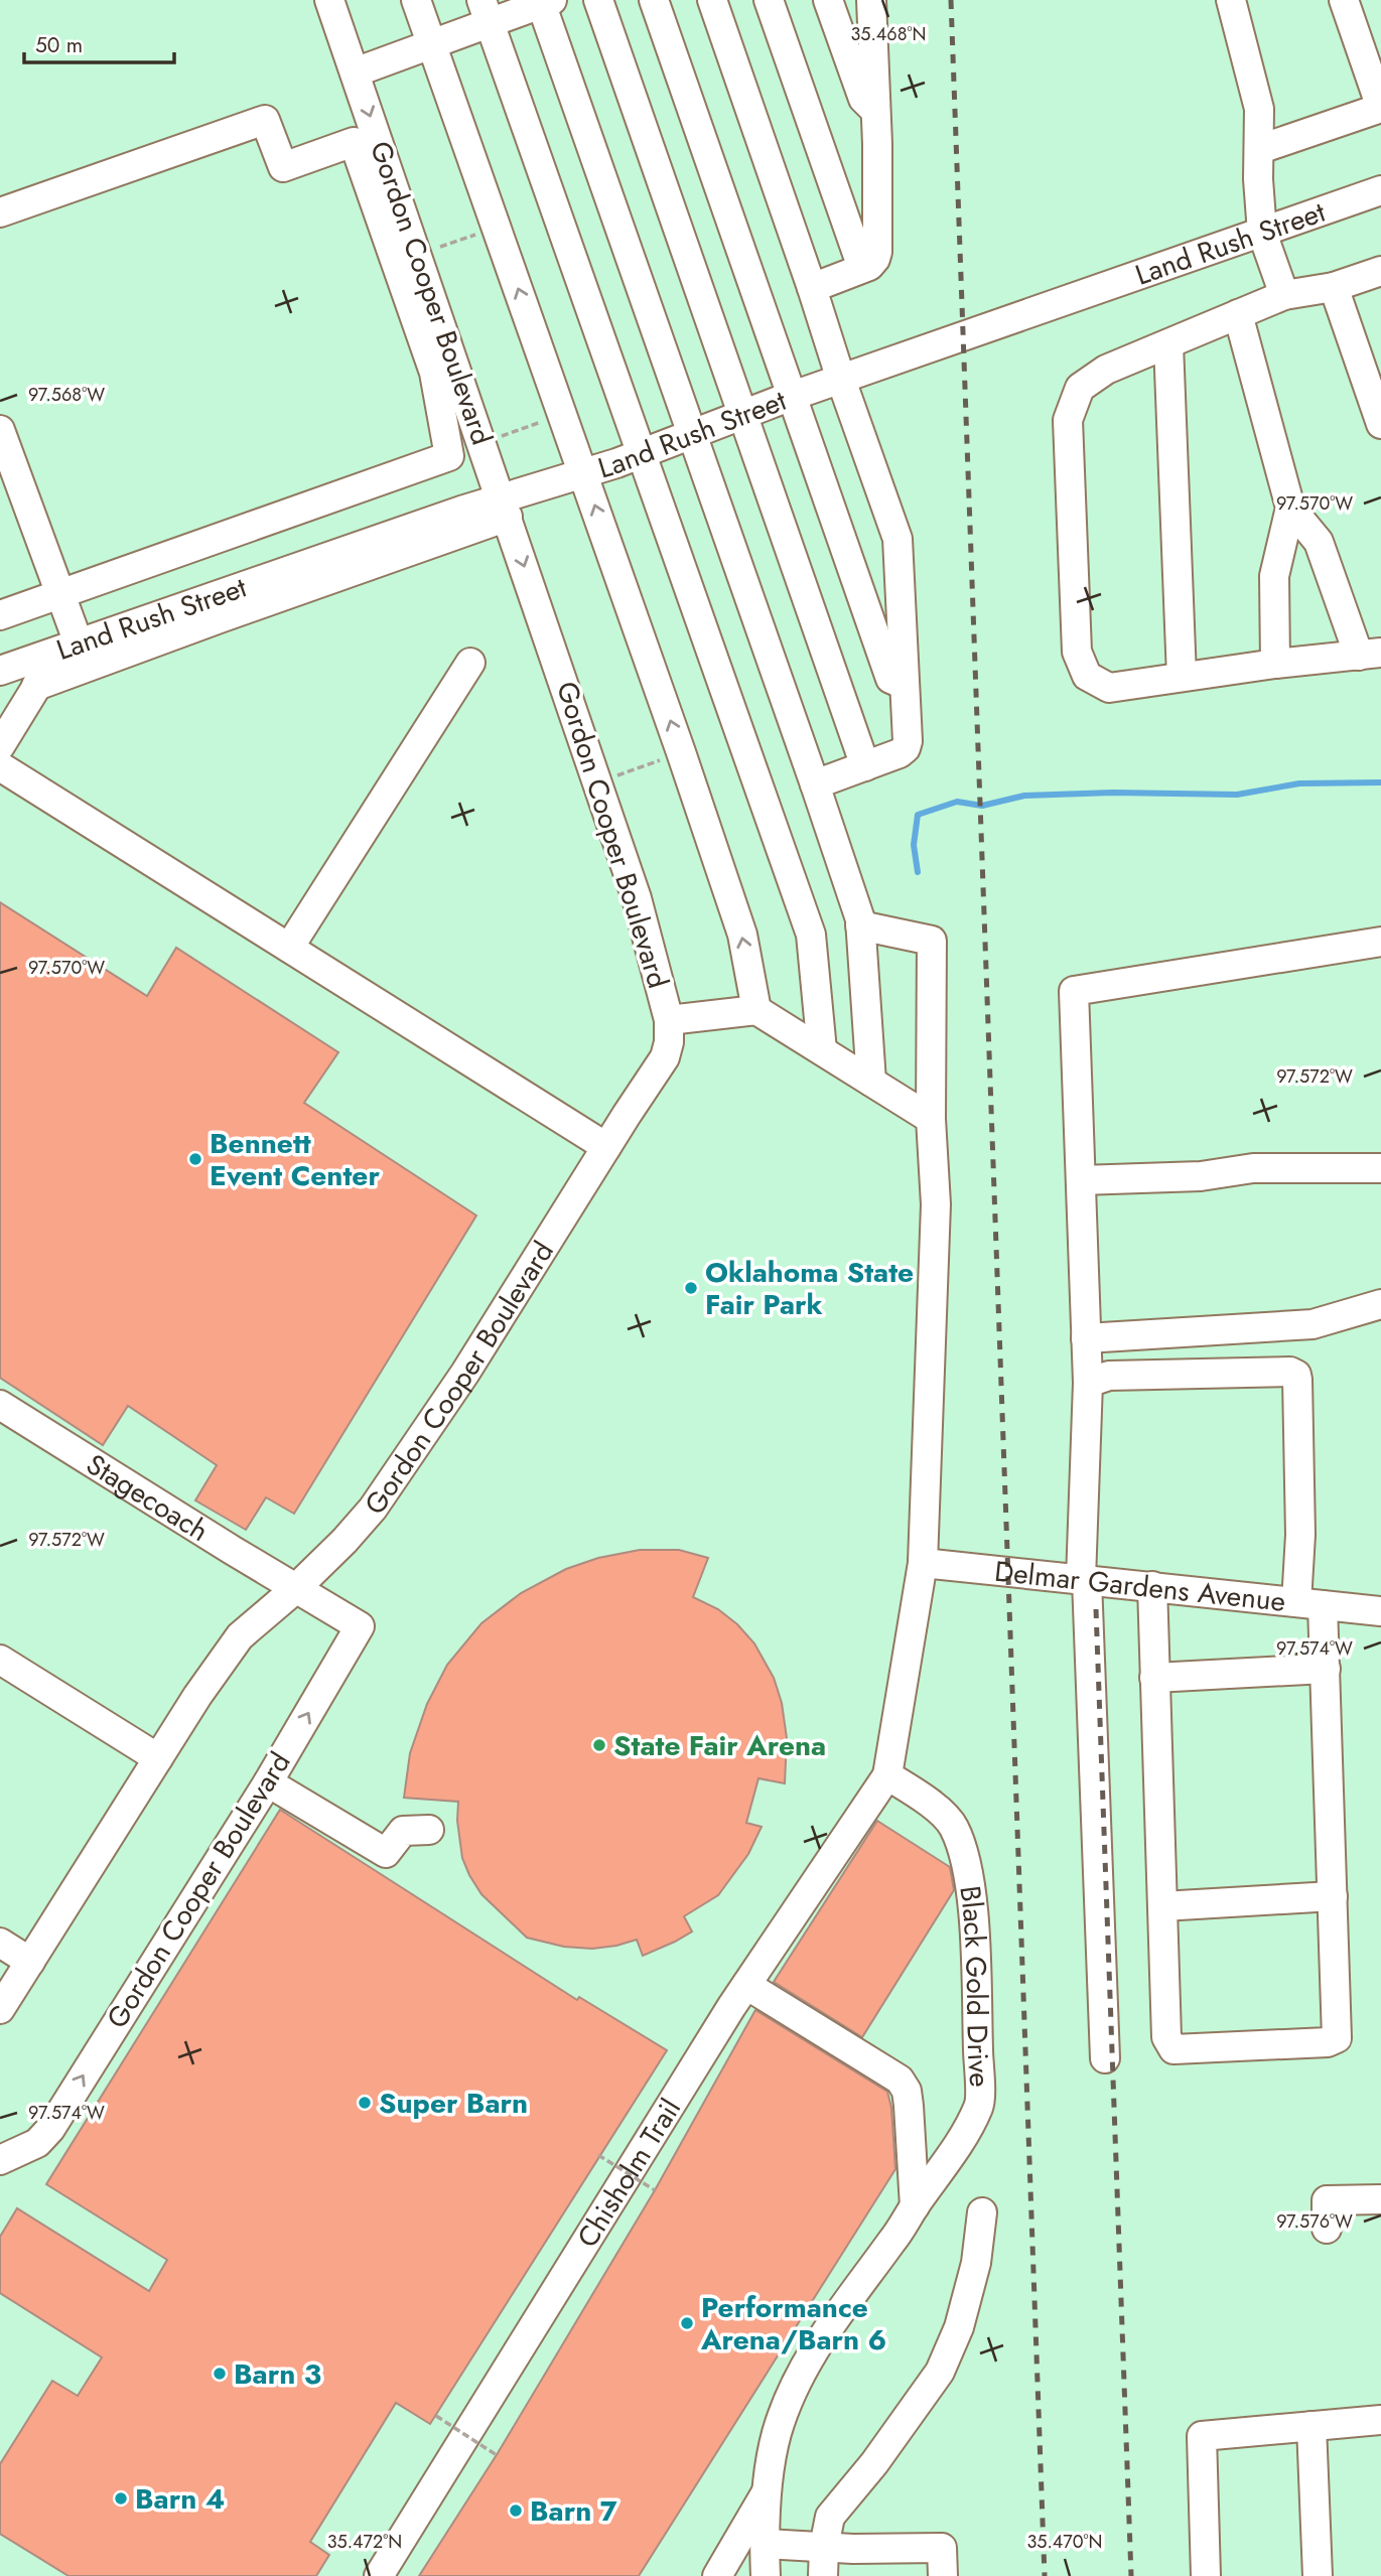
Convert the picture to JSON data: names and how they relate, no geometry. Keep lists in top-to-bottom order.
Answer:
{
  "streets": {
    "street": [
      "Land Rush Street",
      "Gordon Cooper Boulevard",
      "Stagecoach",
      "Delmar Gardens Avenue",
      "Black Gold Drive",
      "Chisholm Trail"
    ]
  },
  "crossings": [
    ["Land Rush Street", "Gordon Cooper Boulevard"],
    ["Gordon Cooper Boulevard", "Stagecoach"],
    ["Black Gold Drive", "Chisholm Trail"]
  ],
  "places": [
    "Bennett Event Center",
    "Oklahoma State Fair Park",
    "State Fair Arena",
    "Super Barn",
    "Performance Arena/Barn 6",
    "Barn 3",
    "Barn 4",
    "Barn 7"
  ],
  "scale_bar": "50 m",
  "coordinates": [
    "35.468°N",
    "97.568°W",
    "97.570°W",
    "97.572°W",
    "97.574°W",
    "97.576°W",
    "35.472°N",
    "35.470°N"
  ]
}
